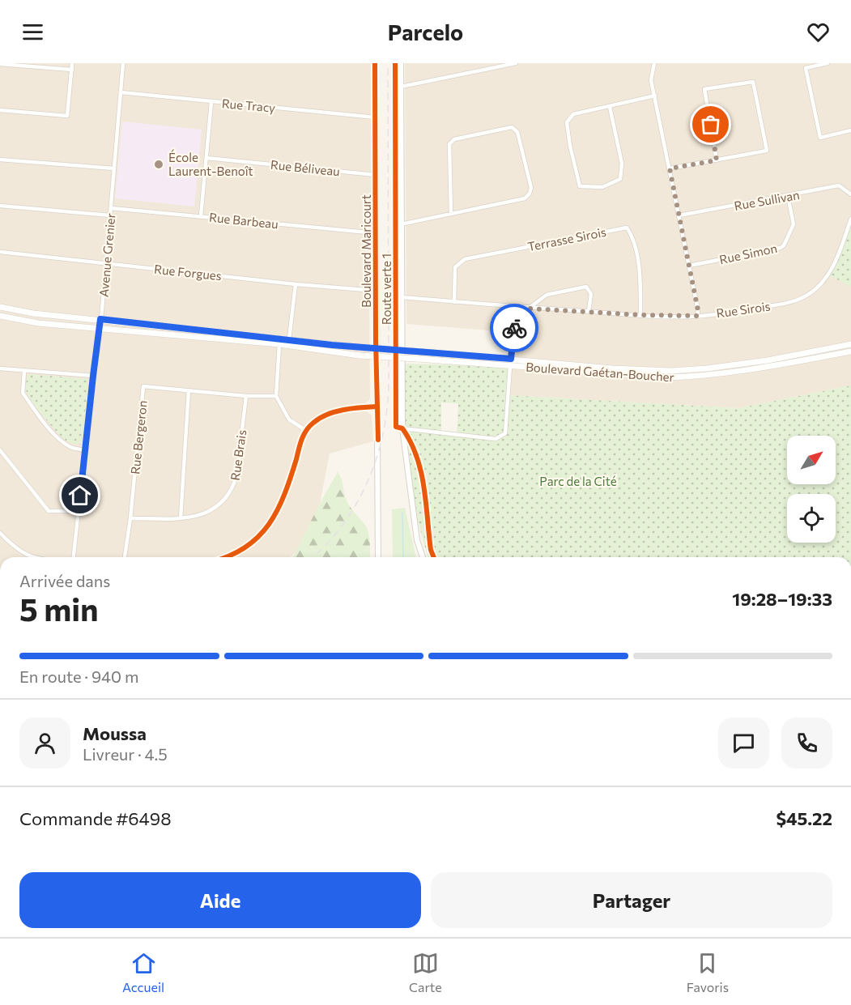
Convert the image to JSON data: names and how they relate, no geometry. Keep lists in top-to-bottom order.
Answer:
{
  "streets": {
    "main road": ["Boulevard Gaétan-Boucher"],
    "street": [
      "Rue Tracy",
      "Rue Béliveau",
      "Rue Sullivan",
      "Rue Barbeau",
      "Terrasse Sirois",
      "Boulevard Maricourt",
      "Rue Simon",
      "Avenue Grenier",
      "Rue Forgues",
      "Rue Sirois",
      "Rue Bergeron",
      "Rue Brais"
    ],
    "cycle path": ["Route verte 1"]
  },
  "crossings": [
    ["Rue Tracy", "Boulevard Maricourt"],
    ["Rue Tracy", "Avenue Grenier"],
    ["Rue Béliveau", "Boulevard Maricourt"],
    ["Rue Sullivan", "Rue Simon"],
    ["Rue Barbeau", "Boulevard Maricourt"],
    ["Rue Barbeau", "Avenue Grenier"],
    ["Terrasse Sirois", "Rue Sirois"],
    ["Boulevard Maricourt", "Rue Forgues"],
    ["Avenue Grenier", "Rue Forgues"],
    ["Avenue Grenier", "Boulevard Gaétan-Boucher"],
    ["Rue Bergeron", "Rue Brais"]
  ],
  "parks": ["Parc de la Cité"],
  "places": ["École Laurent-Benoît"],
  "north": "top right",
  "page": {
    "header": "Parcelo",
    "heading": ["5 min", "Arrivée dans", "19:28–19:33"],
    "panel": [
      "Moussa",
      "Livreur · 4.5",
      "Commande #6498",
      "$45.22"
    ],
    "bar": "En route · 940 m",
    "buttons": ["Aide", "Partager"],
    "tabs": ["Accueil", "Carte", "Favoris"]
  }
}
